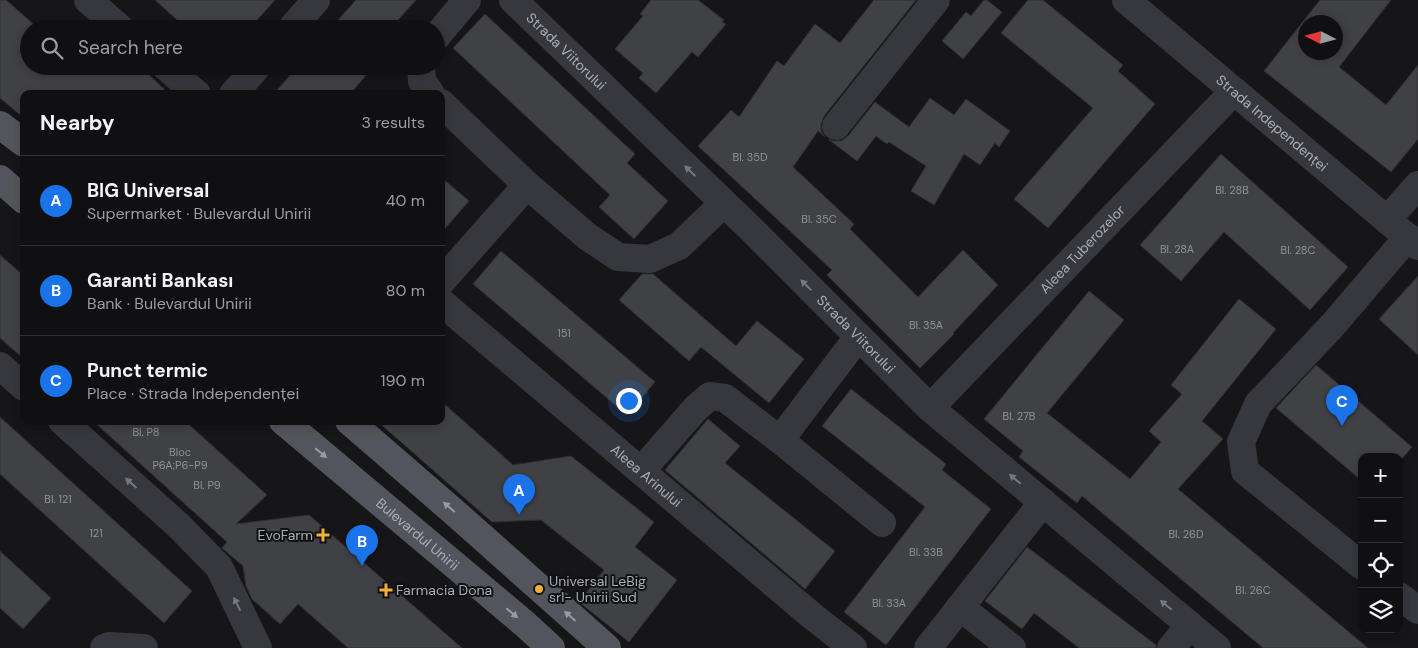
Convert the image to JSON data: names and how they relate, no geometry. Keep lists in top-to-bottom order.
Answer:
{
  "streets": {
    "main road": ["Bulevardul Unirii"],
    "street": [
      "Strada Viitorului",
      "Strada Independenței",
      "Aleea Tuberozelor",
      "Aleea Arinului"
    ]
  },
  "crossings": [
    ["Strada Viitorului", "Aleea Tuberozelor"],
    ["Strada Independenței", "Aleea Tuberozelor"]
  ],
  "one_way": ["Strada Viitorului"],
  "places": {
    "health": ["EvoFarm", "Farmacia Dona"],
    "other": ["Universal LeBig srl- Unirii Sud"]
  },
  "house_numbers": [
    "Bl. 35D",
    "Bl. 28B",
    "Bl. 35C",
    "Bl. 28A",
    "Bl. 28C",
    "Bl. 35A",
    "151",
    "Bl. 27B",
    "Bl. P8",
    "Bloc P6A;P6-P9",
    "Bl. P9",
    "Bl. 121",
    "121",
    "Bl. 26D",
    "Bl. 33B",
    "Bl. 26C",
    "Bl. 33A"
  ],
  "north": "left",
  "page": {
    "search": "Search here",
    "heading": ["Nearby", "3 results"],
    "list": [
      {
        "mark": "A",
        "name": "BIG Universal",
        "note": "Supermarket · Bulevardul Unirii",
        "value": "40 m"
      },
      {
        "mark": "B",
        "name": "Garanti Bankası",
        "note": "Bank · Bulevardul Unirii",
        "value": "80 m"
      },
      {
        "mark": "C",
        "name": "Punct termic",
        "note": "Place · Strada Independenței",
        "value": "190 m"
      }
    ],
    "pins": ["C", "A", "B"],
    "map_buttons": ["+", "−"]
  }
}
